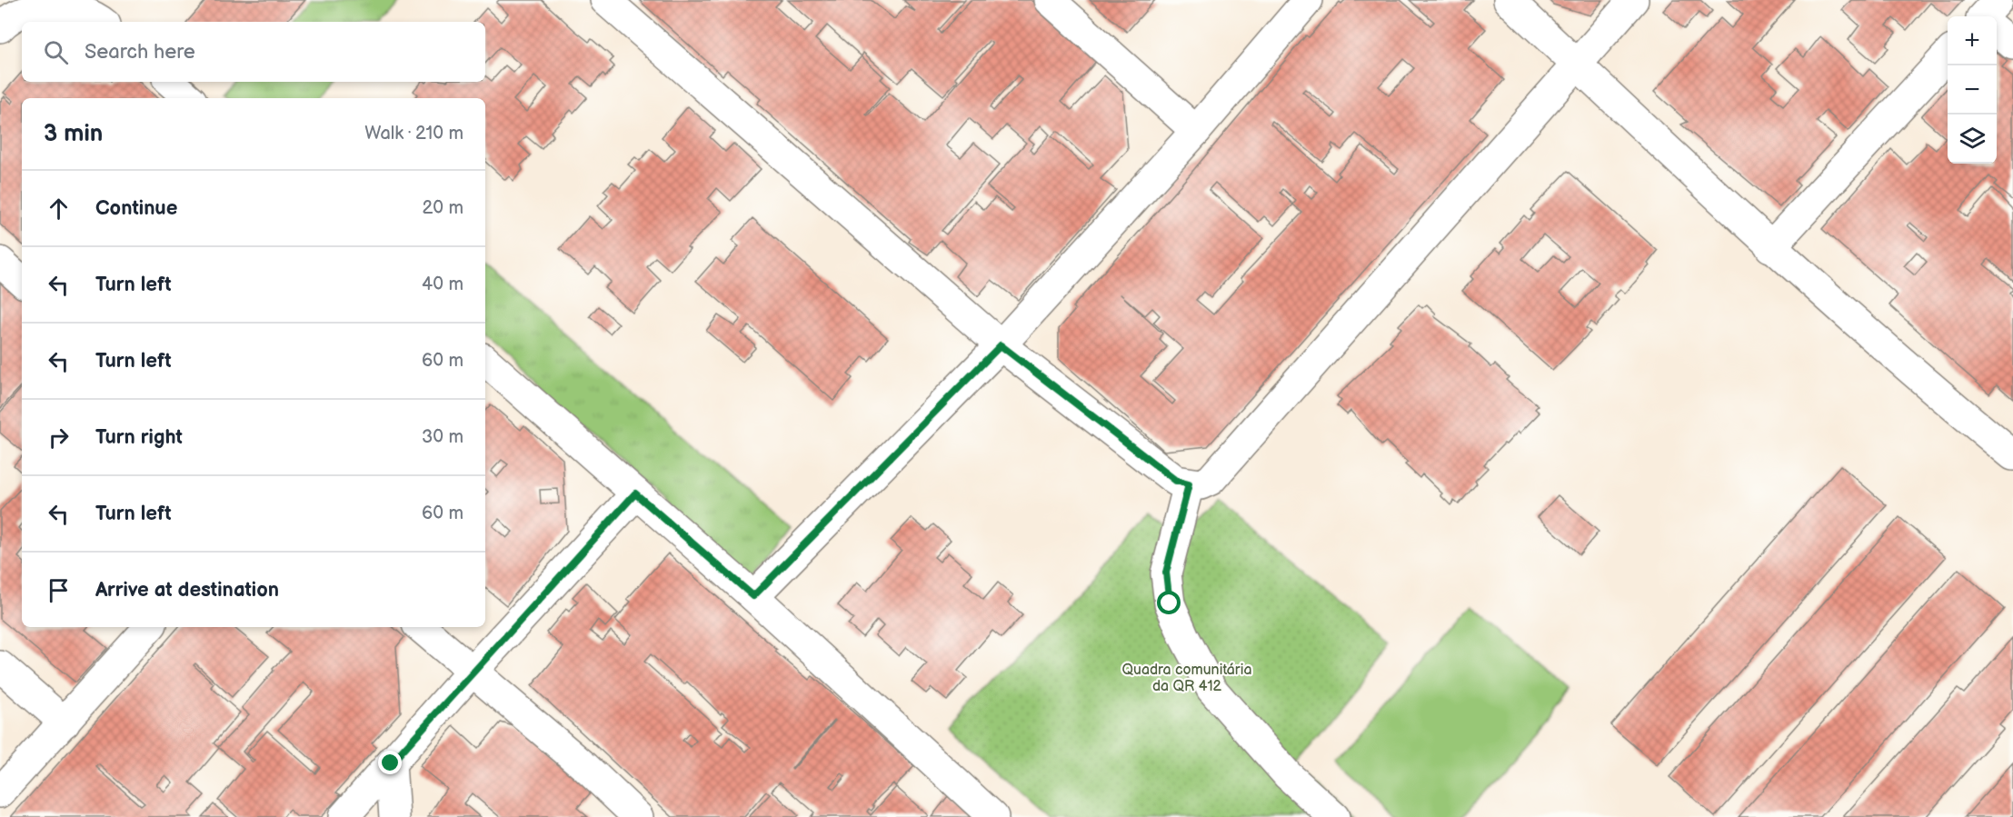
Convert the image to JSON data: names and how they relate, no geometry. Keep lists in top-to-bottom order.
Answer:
{
  "parks": ["Quadra comunitária da QR 412"],
  "page": {
    "map_buttons": ["+", "−"],
    "search": "Search here",
    "heading": ["3 min", "Walk · 210 m"],
    "list": [
      ["Continue", "20 m"],
      ["Turn left", "40 m"],
      ["Turn left", "60 m"],
      ["Turn right", "30 m"],
      ["Turn left", "60 m"],
      "Arrive at destination"
    ]
  }
}
